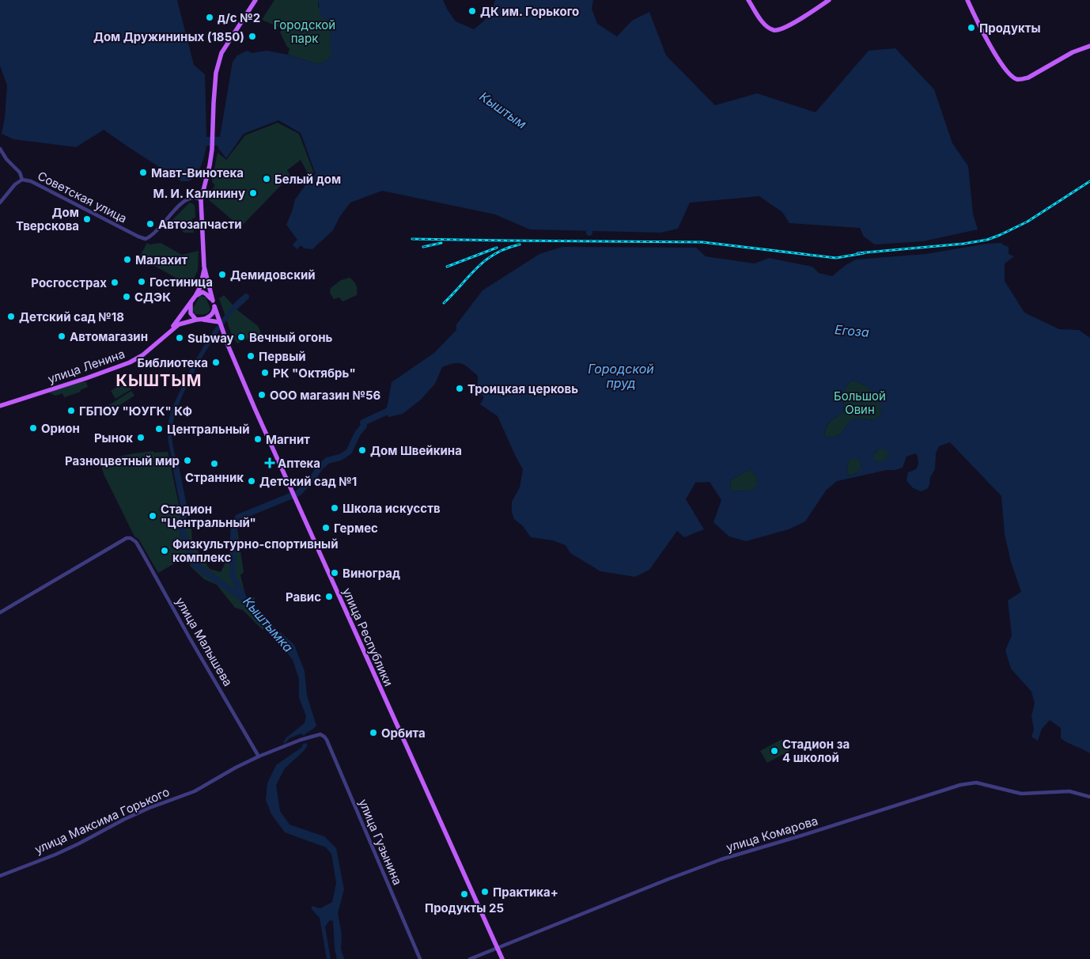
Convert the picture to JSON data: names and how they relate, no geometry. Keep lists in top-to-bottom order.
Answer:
{
  "streets": {
    "main road": ["улица Ленина", "улица Республики"],
    "street": [
      "Советская улица",
      "улица Малышева",
      "улица Максима Горького",
      "улица Комарова",
      "улица Гузынина"
    ]
  },
  "crossings": [
    ["улица Республики", "улица Комарова"],
    ["улица Малышева", "улица Максима Горького"],
    ["улица Максима Горького", "улица Гузынина"]
  ],
  "districts": ["КЫШТЫМ"],
  "water": [
    "Кыштым",
    "Егоза",
    "Городской пруд",
    "Кыштымка"
  ],
  "parks": ["Городской парк", "Большой Овин"],
  "places": {
    "other": [
      "ДК им. Горького",
      "д/с №2",
      "Продукты",
      "Дом Дружининых (1850)",
      "Мавт-Винотека",
      "Белый дом",
      "М. И. Калинину",
      "Дом Тверскова",
      "Автозапчасти",
      "Малахит",
      "Демидовский",
      "Гостиница",
      "Росгосстрах",
      "СДЭК",
      "Детский сад №18",
      "Автомагазин",
      "Вечный огонь",
      "Subway",
      "Первый",
      "Библиотека",
      "РК \"Октябрь\"",
      "Троицкая церковь",
      "ООО магазин №56",
      "ГБПОУ \"ЮУГК\" КФ",
      "Орион",
      "Центральный",
      "Рынок",
      "Магнит",
      "Дом Швейкина",
      "Разноцветный мир",
      "Странник",
      "Детский сад №1",
      "Школа искусств",
      "Стадион \"Центральный\"",
      "Гермес",
      "Физкультурно-спортивный комплекс",
      "Виноград",
      "Равис",
      "Орбита",
      "Стадион за 4 школой",
      "Практика+",
      "Продукты 25"
    ],
    "health": ["Аптека"]
  }
}
